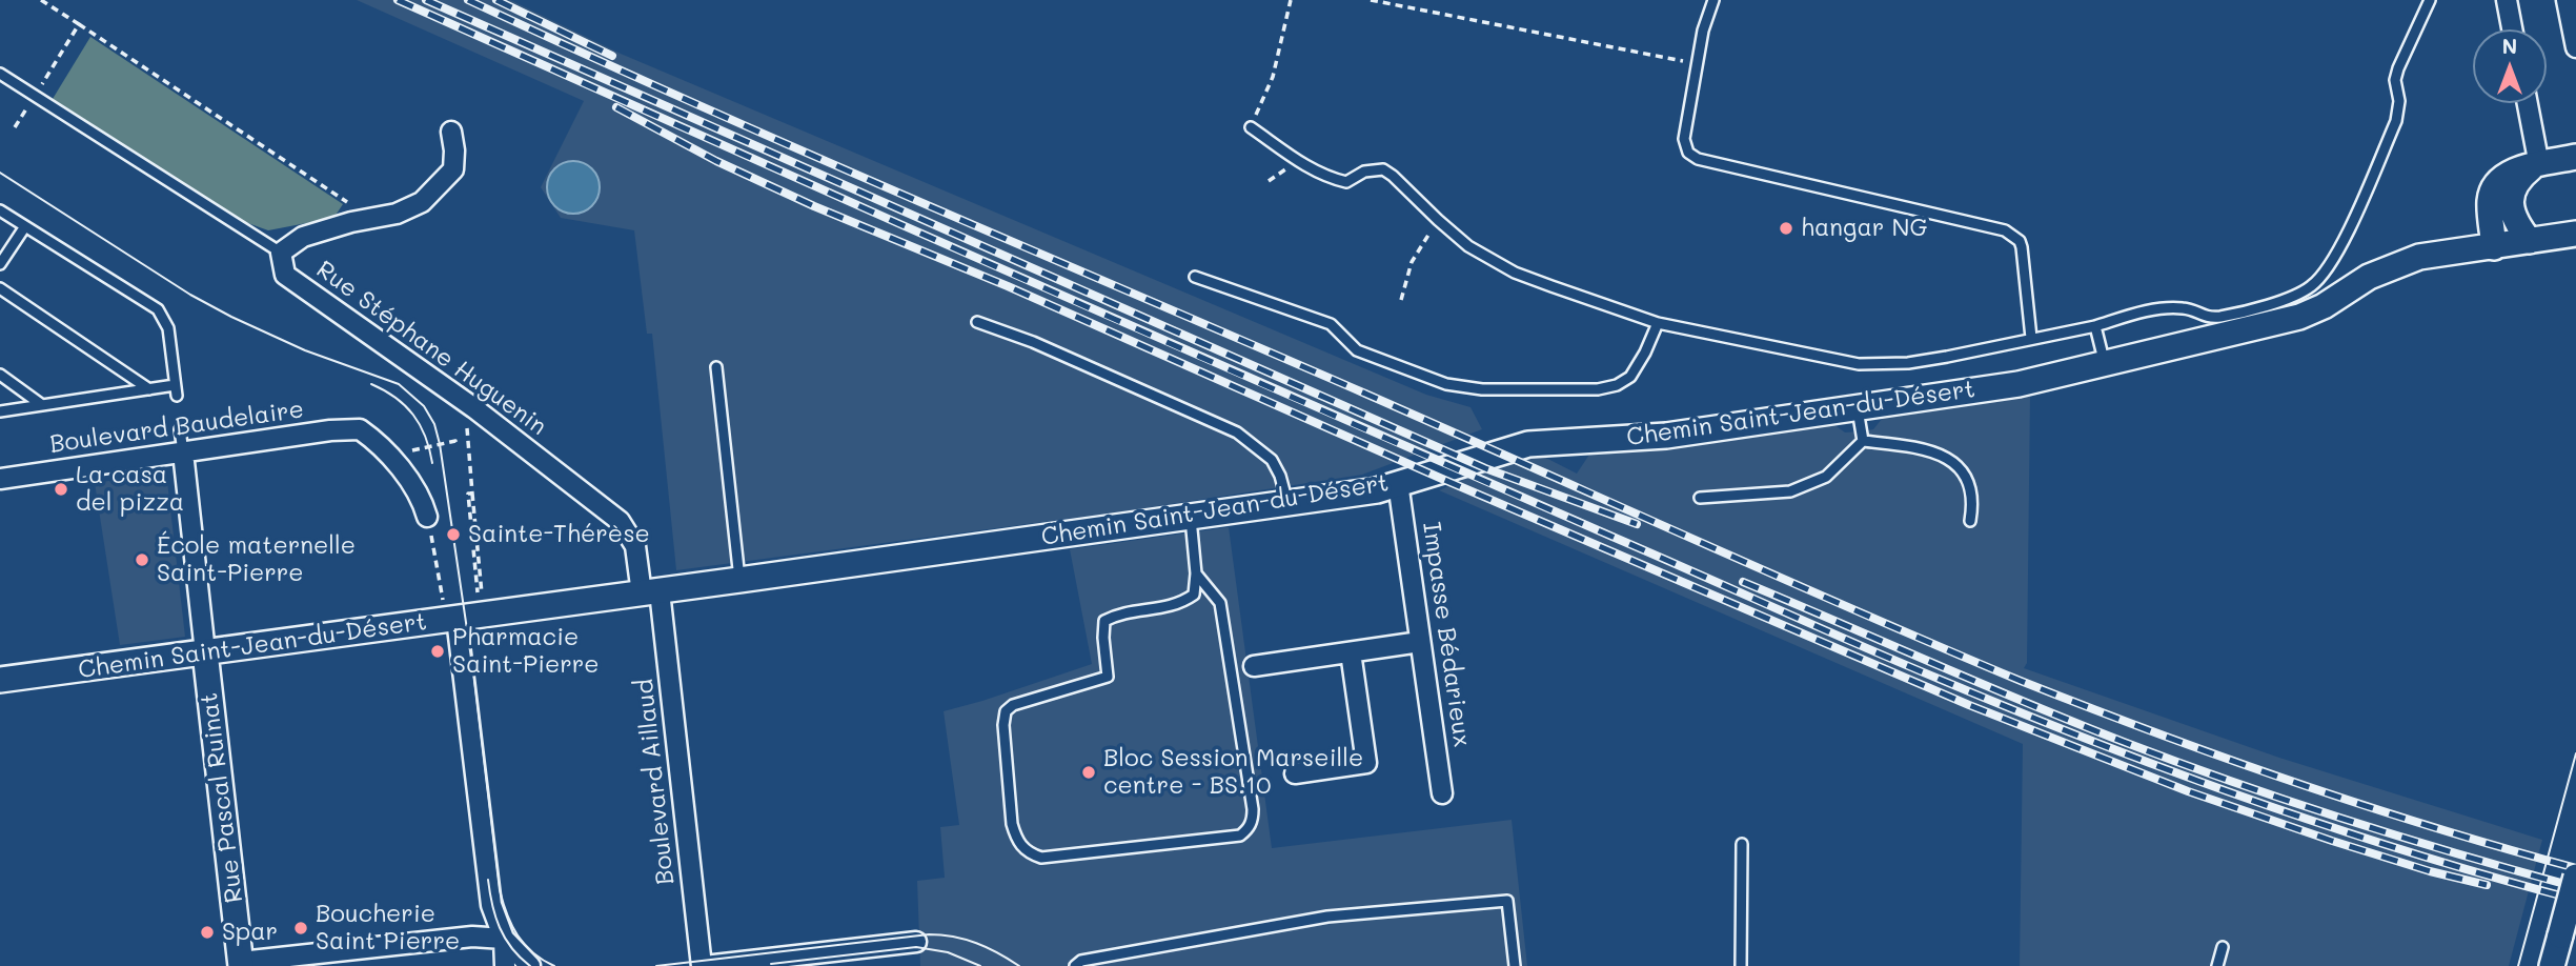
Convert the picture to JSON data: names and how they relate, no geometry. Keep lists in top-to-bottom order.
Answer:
{
  "streets": {
    "street": [
      "Rue Stéphane Huguenin",
      "Chemin Saint-Jean-du-Désert",
      "Boulevard Baudelaire",
      "Impasse Bédarieux",
      "Boulevard Aillaud",
      "Rue Pascal Ruinat"
    ]
  },
  "crossings": [
    ["Rue Stéphane Huguenin", "Chemin Saint-Jean-du-Désert"],
    ["Rue Stéphane Huguenin", "Boulevard Aillaud"],
    ["Chemin Saint-Jean-du-Désert", "Impasse Bédarieux"],
    ["Chemin Saint-Jean-du-Désert", "Boulevard Aillaud"],
    ["Chemin Saint-Jean-du-Désert", "Rue Pascal Ruinat"],
    ["Boulevard Baudelaire", "Rue Pascal Ruinat"]
  ],
  "places": [
    "hangar NG",
    "La casa del pizza",
    "Sainte-Thérèse",
    "École maternelle Saint-Pierre",
    "Pharmacie Saint-Pierre",
    "Bloc Session Marseille centre - BS.10",
    "Boucherie Saint Pierre",
    "Spar"
  ],
  "north": "top"
}
